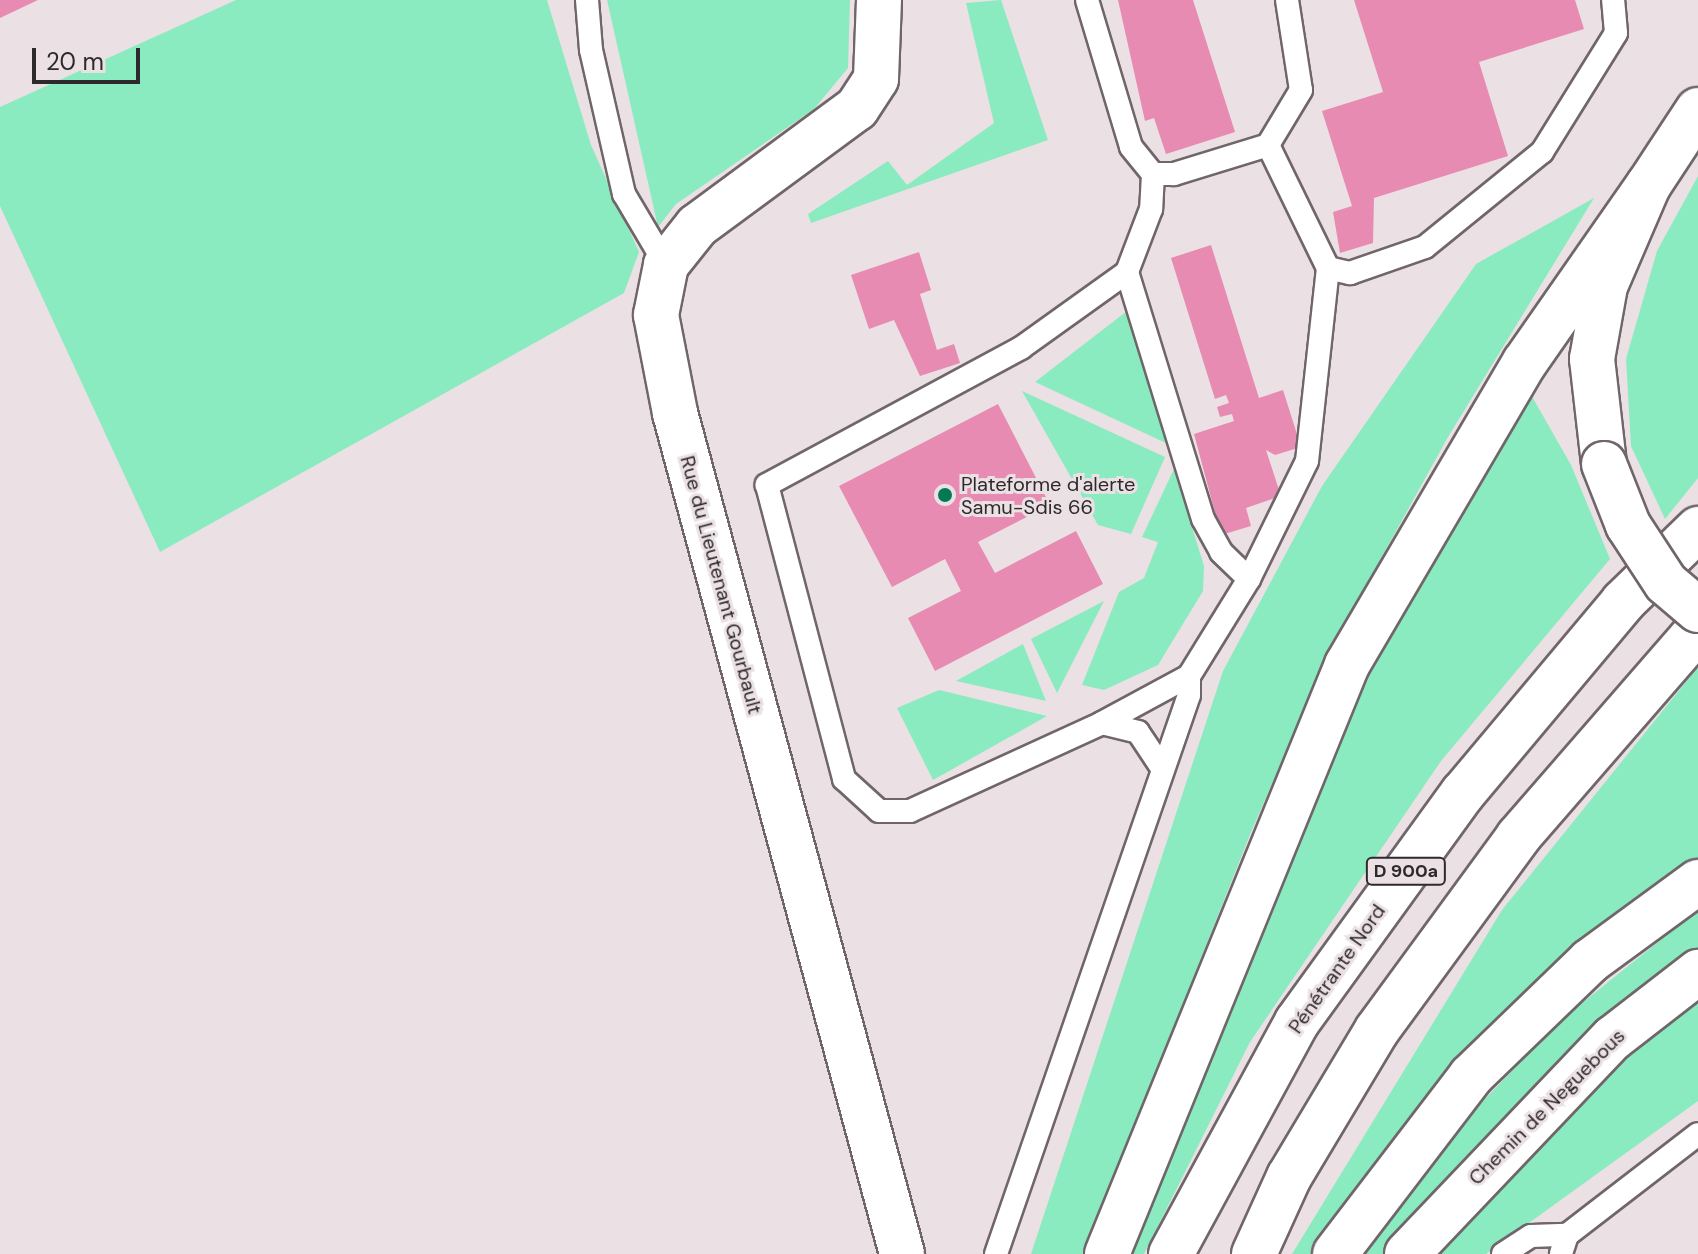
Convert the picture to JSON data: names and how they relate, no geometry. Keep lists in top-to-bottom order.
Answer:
{
  "streets": {
    "main road": [
      "Rue du Lieutenant Gourbault",
      "D 900a",
      "Pénétrante Nord",
      "Chemin de Neguebous"
    ]
  },
  "places": ["Plateforme d'alerte Samu-Sdis 66"],
  "scale_bar": "20 m"
}
